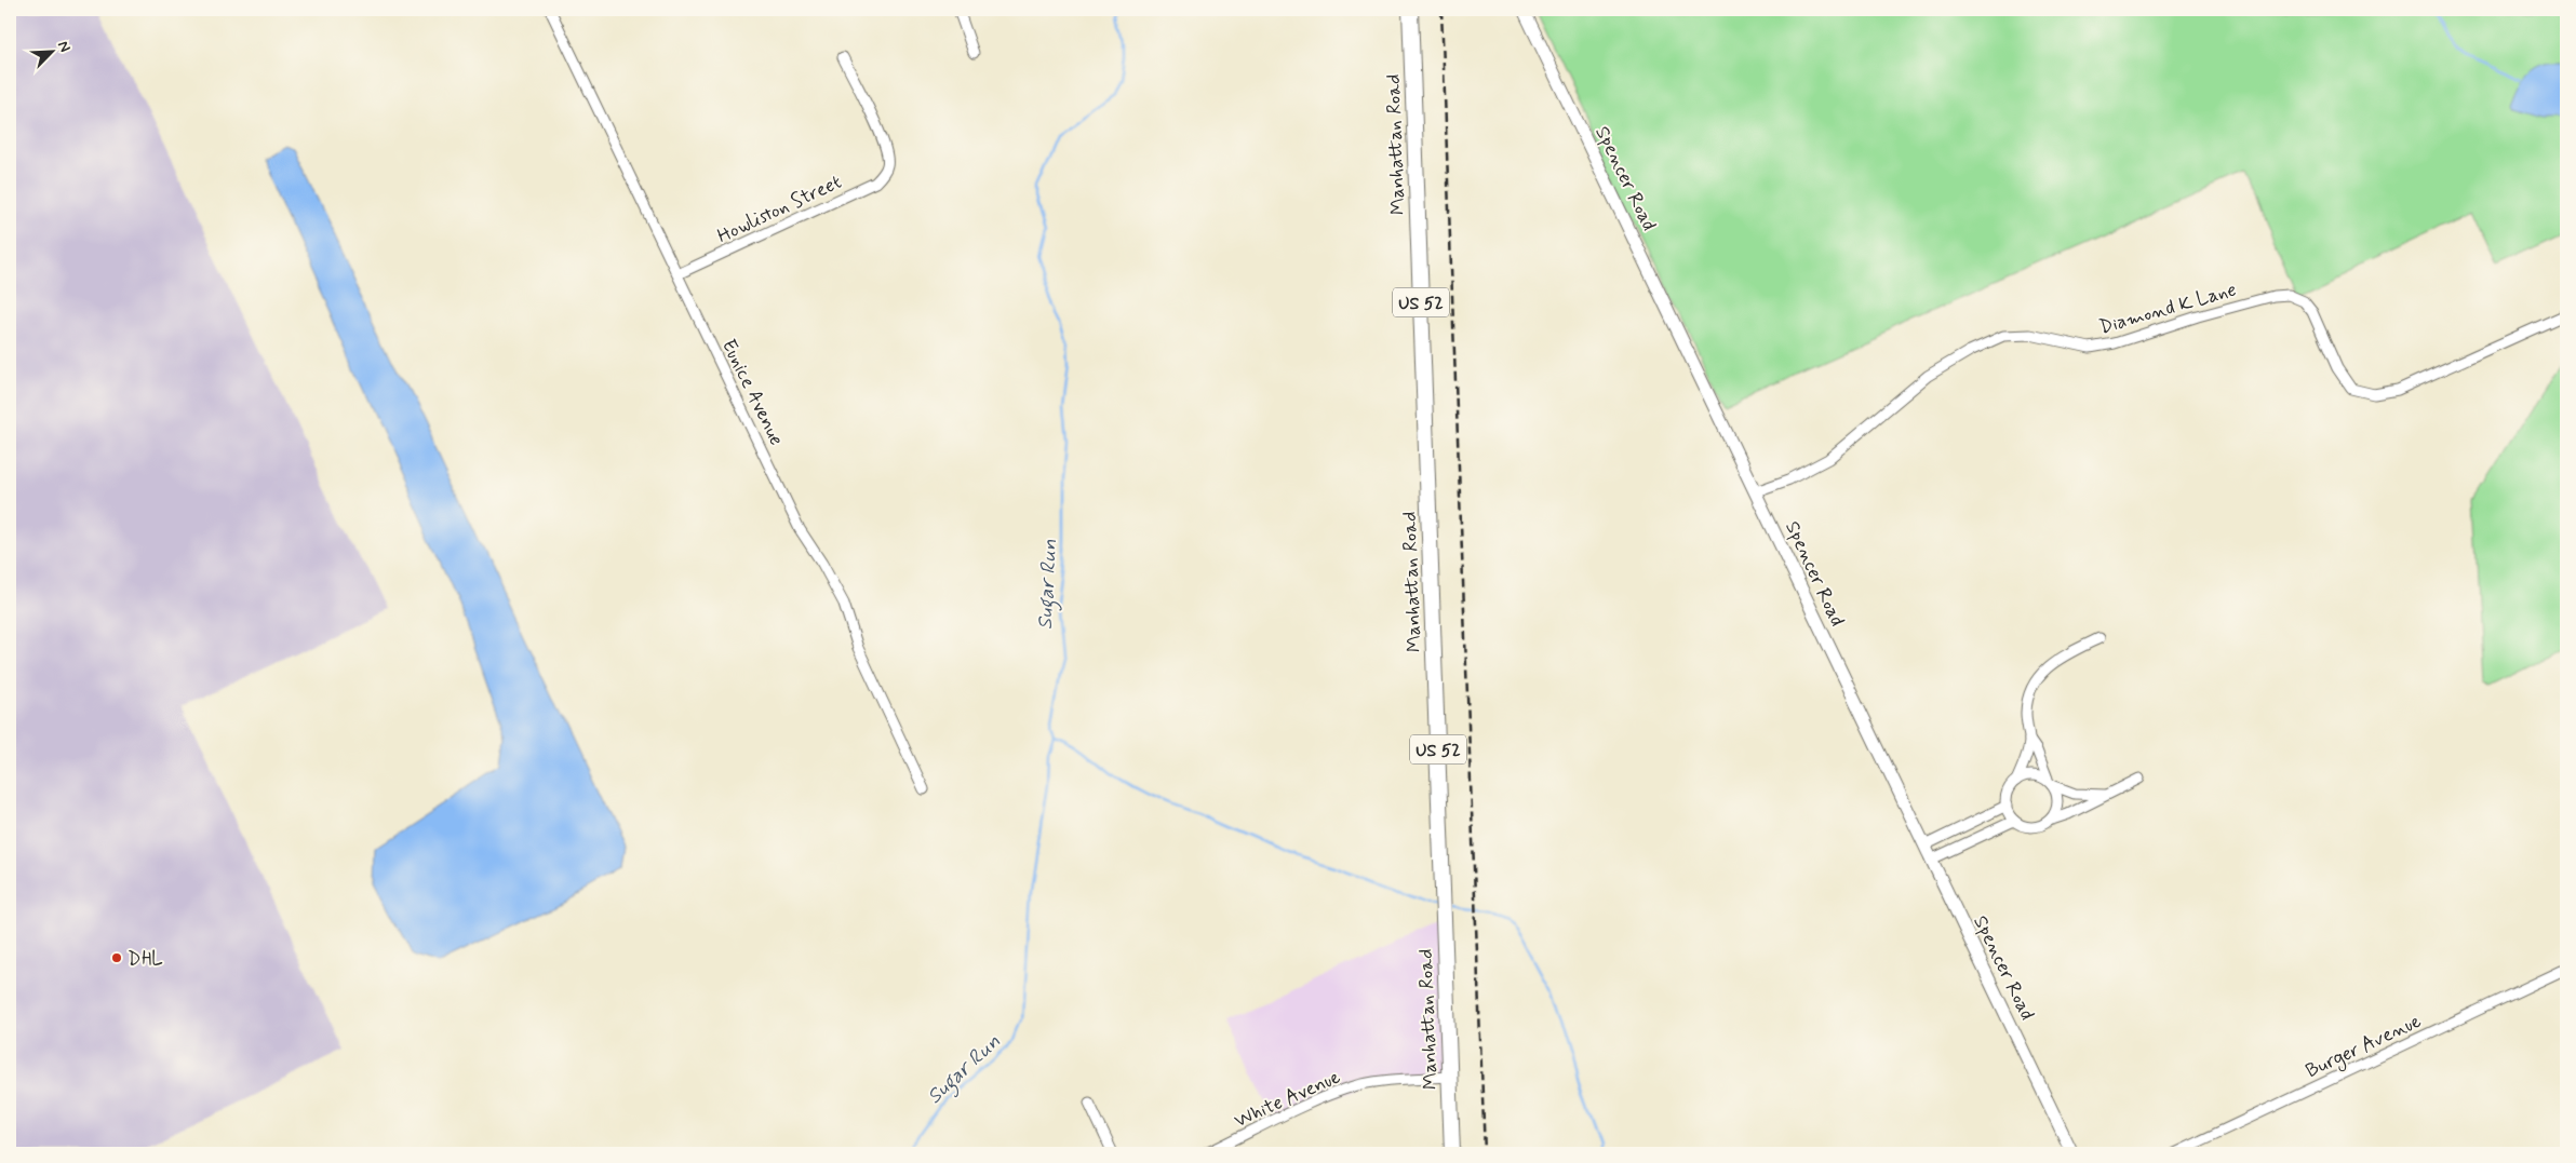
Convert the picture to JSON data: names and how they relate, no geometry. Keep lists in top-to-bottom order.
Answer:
{
  "streets": {
    "main road": ["Manhattan Road", "US 52"],
    "street": [
      "Spencer Road",
      "Howliston Street",
      "Diamond K Lane",
      "Eunice Avenue",
      "Burger Avenue",
      "White Avenue"
    ]
  },
  "crossings": [
    ["Manhattan Road", "White Avenue"],
    ["Spencer Road", "Diamond K Lane"],
    ["Howliston Street", "Eunice Avenue"]
  ],
  "water": ["Sugar Run"],
  "places": ["DHL"],
  "north": "top right"
}
